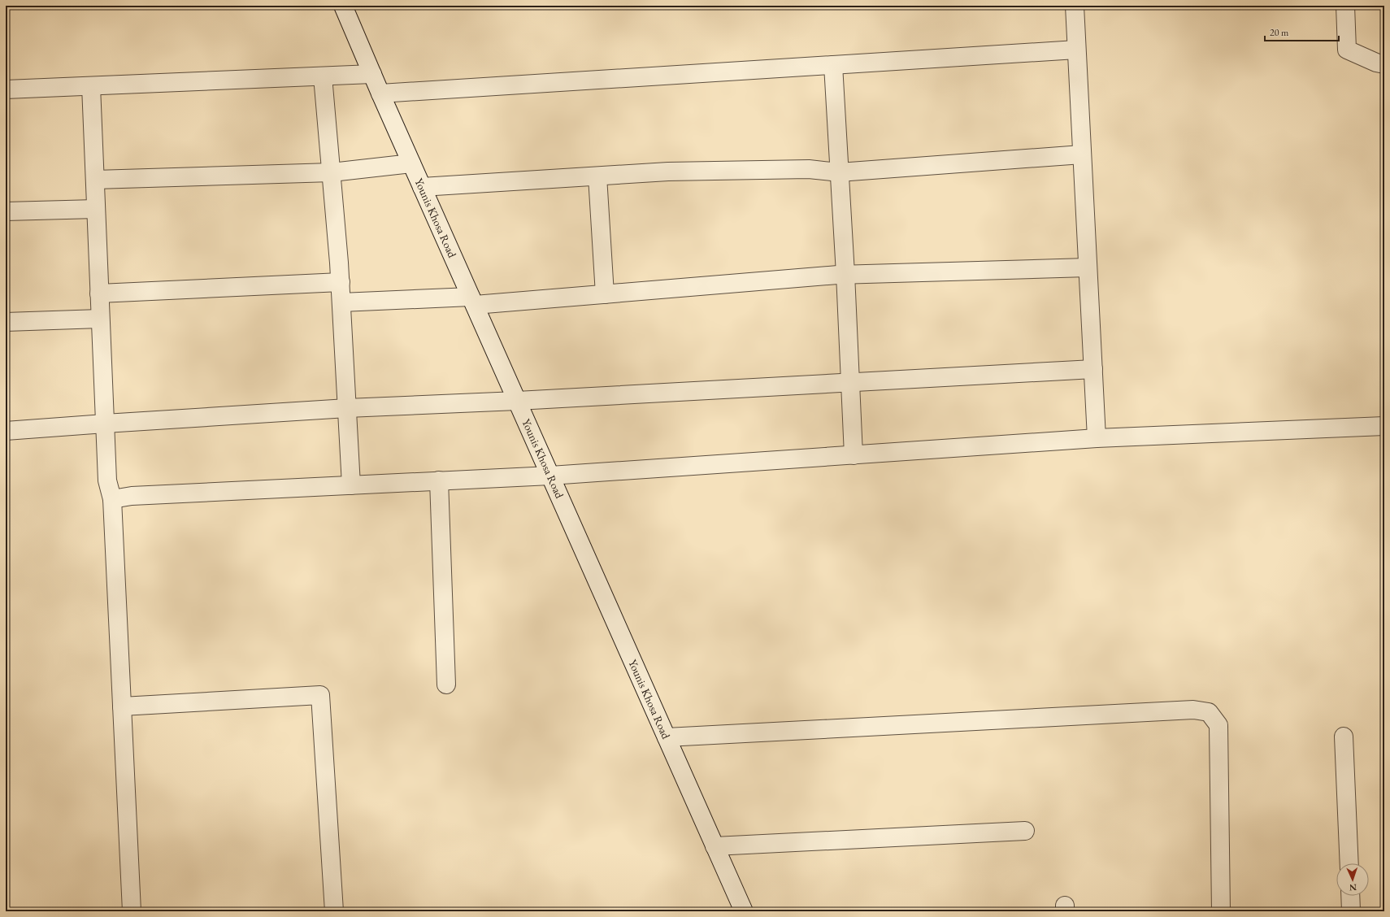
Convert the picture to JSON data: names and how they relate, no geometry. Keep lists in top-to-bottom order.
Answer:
{
  "streets": {
    "street": ["Younis Khosa Road"]
  },
  "scale_bar": "20 m",
  "north": "bottom"
}
